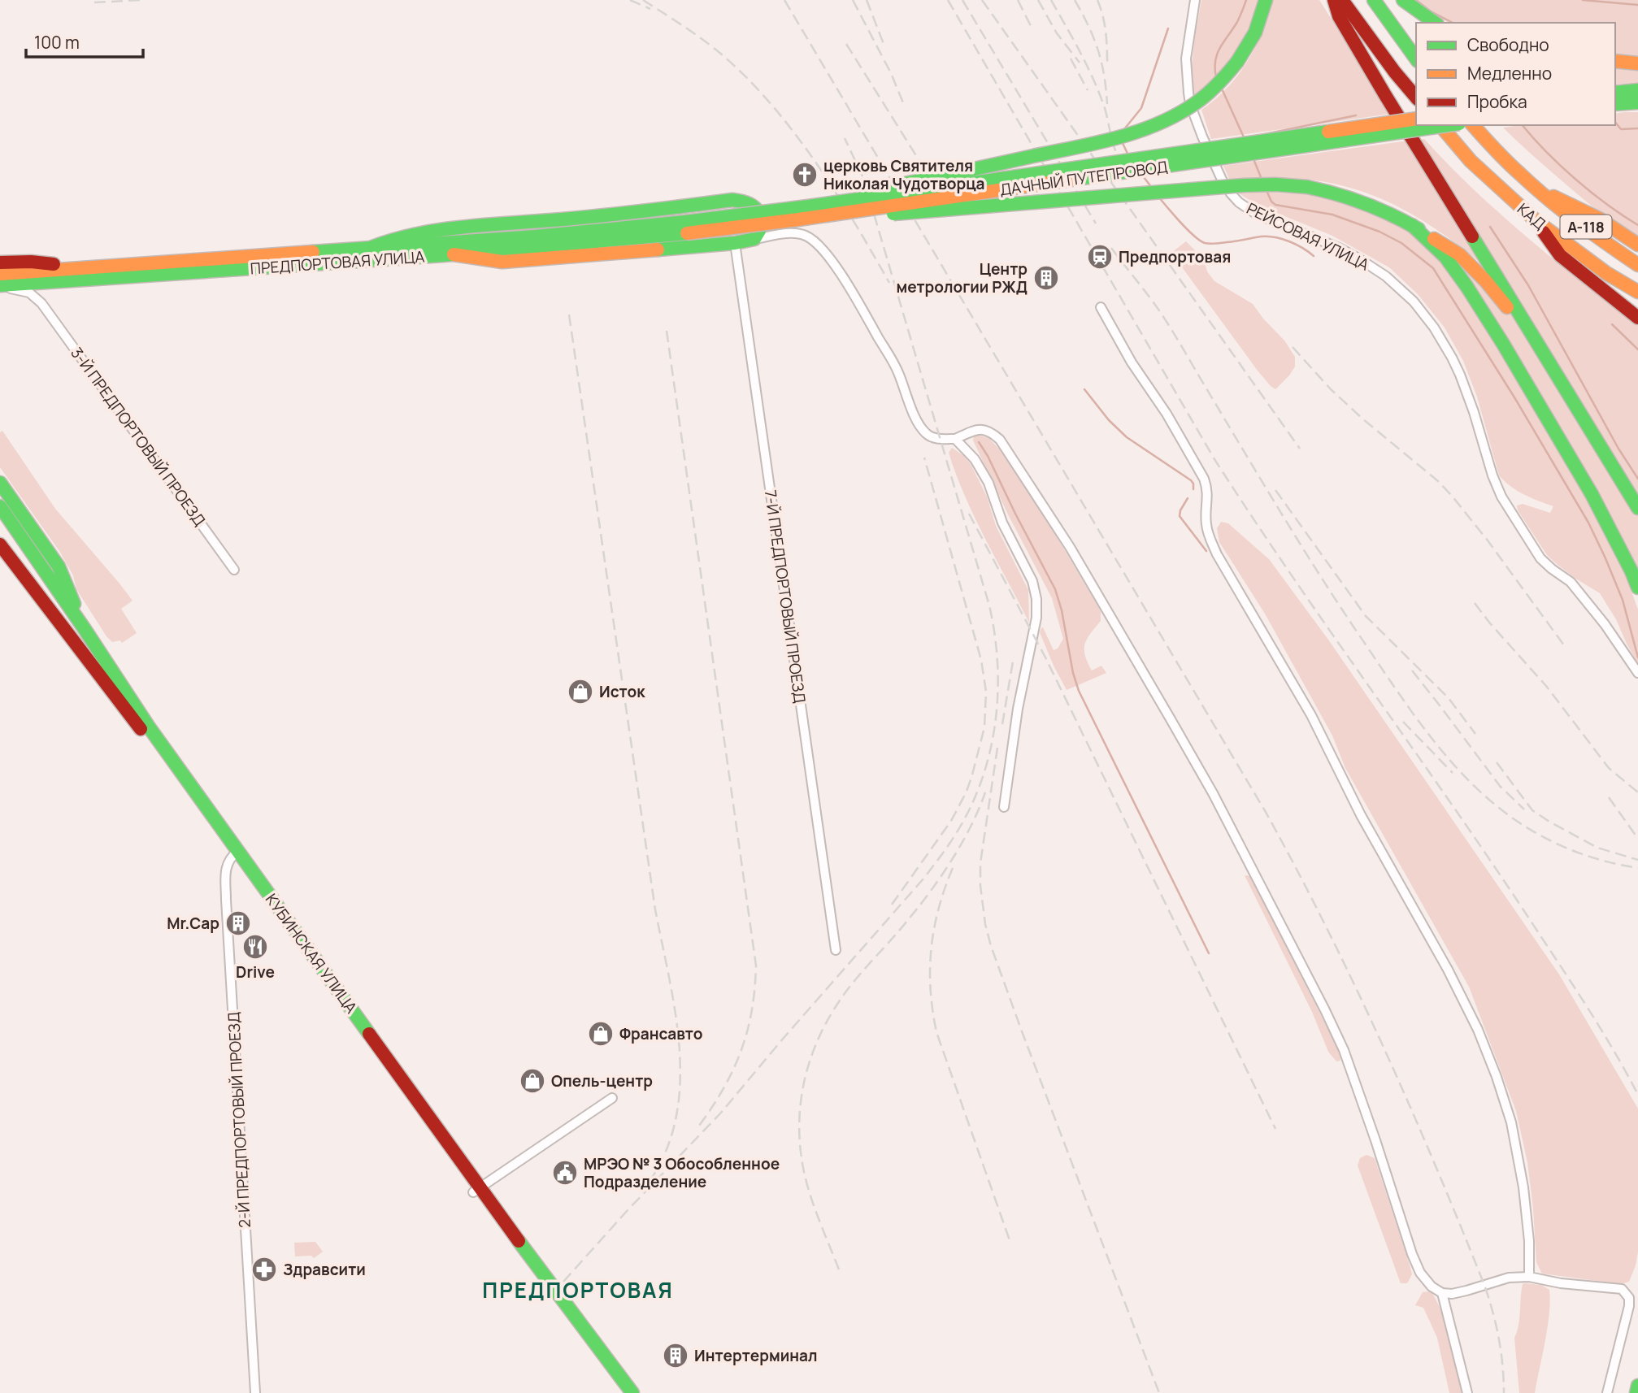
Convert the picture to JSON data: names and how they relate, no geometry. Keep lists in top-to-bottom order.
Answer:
{
  "streets": {
    "main road": [
      "ДАЧНЫЙ ПУТЕПРОВОД",
      "КАД",
      "А-118",
      "ПРЕДПОРТОВАЯ УЛИЦА",
      "КУБИНСКАЯ УЛИЦА"
    ],
    "street": [
      "РЕЙСОВАЯ УЛИЦА",
      "3-Й ПРЕДПОРТОВЫЙ ПРОЕЗД",
      "7-Й ПРЕДПОРТОВЫЙ ПРОЕЗД",
      "2-Й ПРЕДПОРТОВЫЙ ПРОЕЗД"
    ]
  },
  "crossings": [
    ["ДАЧНЫЙ ПУТЕПРОВОД", "ПРЕДПОРТОВАЯ УЛИЦА"],
    ["ПРЕДПОРТОВАЯ УЛИЦА", "3-Й ПРЕДПОРТОВЫЙ ПРОЕЗД"],
    ["КУБИНСКАЯ УЛИЦА", "2-Й ПРЕДПОРТОВЫЙ ПРОЕЗД"]
  ],
  "districts": ["ПРЕДПОРТОВАЯ"],
  "places": {
    "church": ["церковь Святителя Николая Чудотворца"],
    "station": ["Предпортовая"],
    "building": ["Центр метрологии РЖД", "Mr.Cap", "Интертерминал"],
    "shop": ["Исток", "Франсавто", "Опель-центр"],
    "restaurant": ["Drive"],
    "public building": ["МРЭО № 3 Обособленное Подразделение"],
    "pharmacy": ["Здравсити"]
  },
  "legend": ["Свободно", "Медленно", "Пробка"],
  "scale_bar": "100 m"
}
